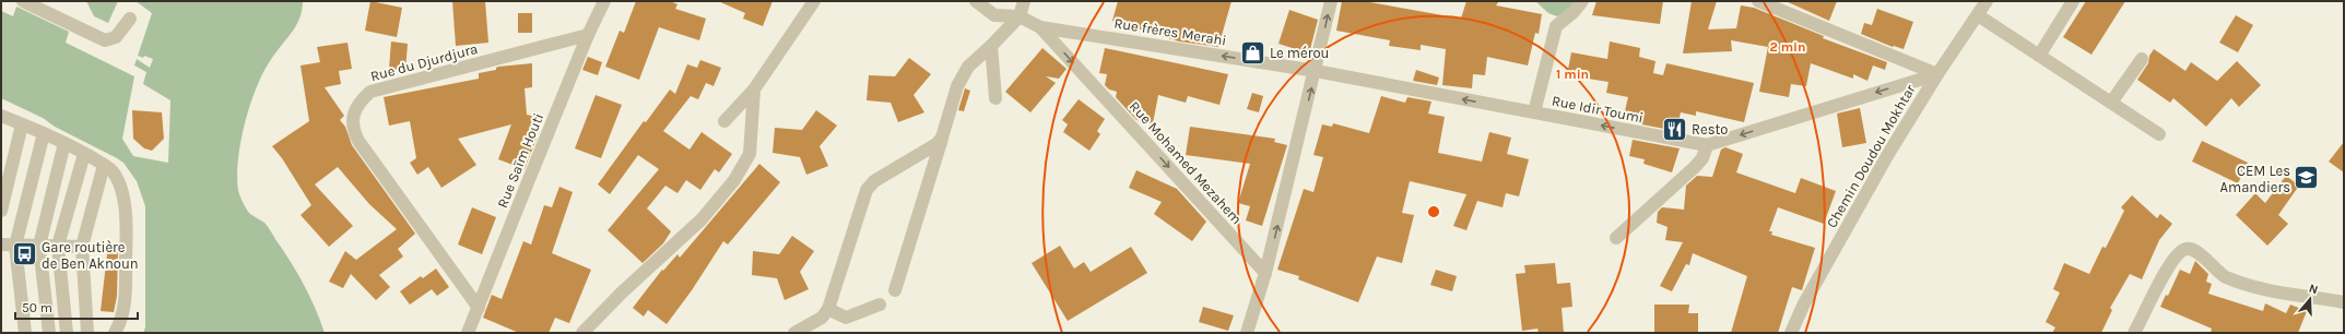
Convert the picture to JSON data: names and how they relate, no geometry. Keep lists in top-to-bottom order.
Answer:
{
  "streets": {
    "street": [
      "Rue frères Merahi",
      "Rue du Djurdjura",
      "Rue Idir Toumi",
      "Chemin Doudou Mokhtar",
      "Rue Saïm Houti",
      "Rue Mohamed Mezahem"
    ]
  },
  "crossings": [
    ["Rue frères Merahi", "Rue Idir Toumi"],
    ["Rue frères Merahi", "Rue Mohamed Mezahem"],
    ["Rue du Djurdjura", "Rue Saïm Houti"],
    ["Rue Idir Toumi", "Chemin Doudou Mokhtar"]
  ],
  "one_way": ["Rue frères Merahi", "Rue Idir Toumi", "Rue Mohamed Mezahem"],
  "places": {
    "shop": ["Le mérou"],
    "restaurant": ["Resto"],
    "school or university": ["CEM Les Amandiers"],
    "bus stop": ["Gare routière de Ben Aknoun"]
  },
  "scale_bar": "50 m",
  "north": "top",
  "rings": ["2 min", "1 min"]
}
